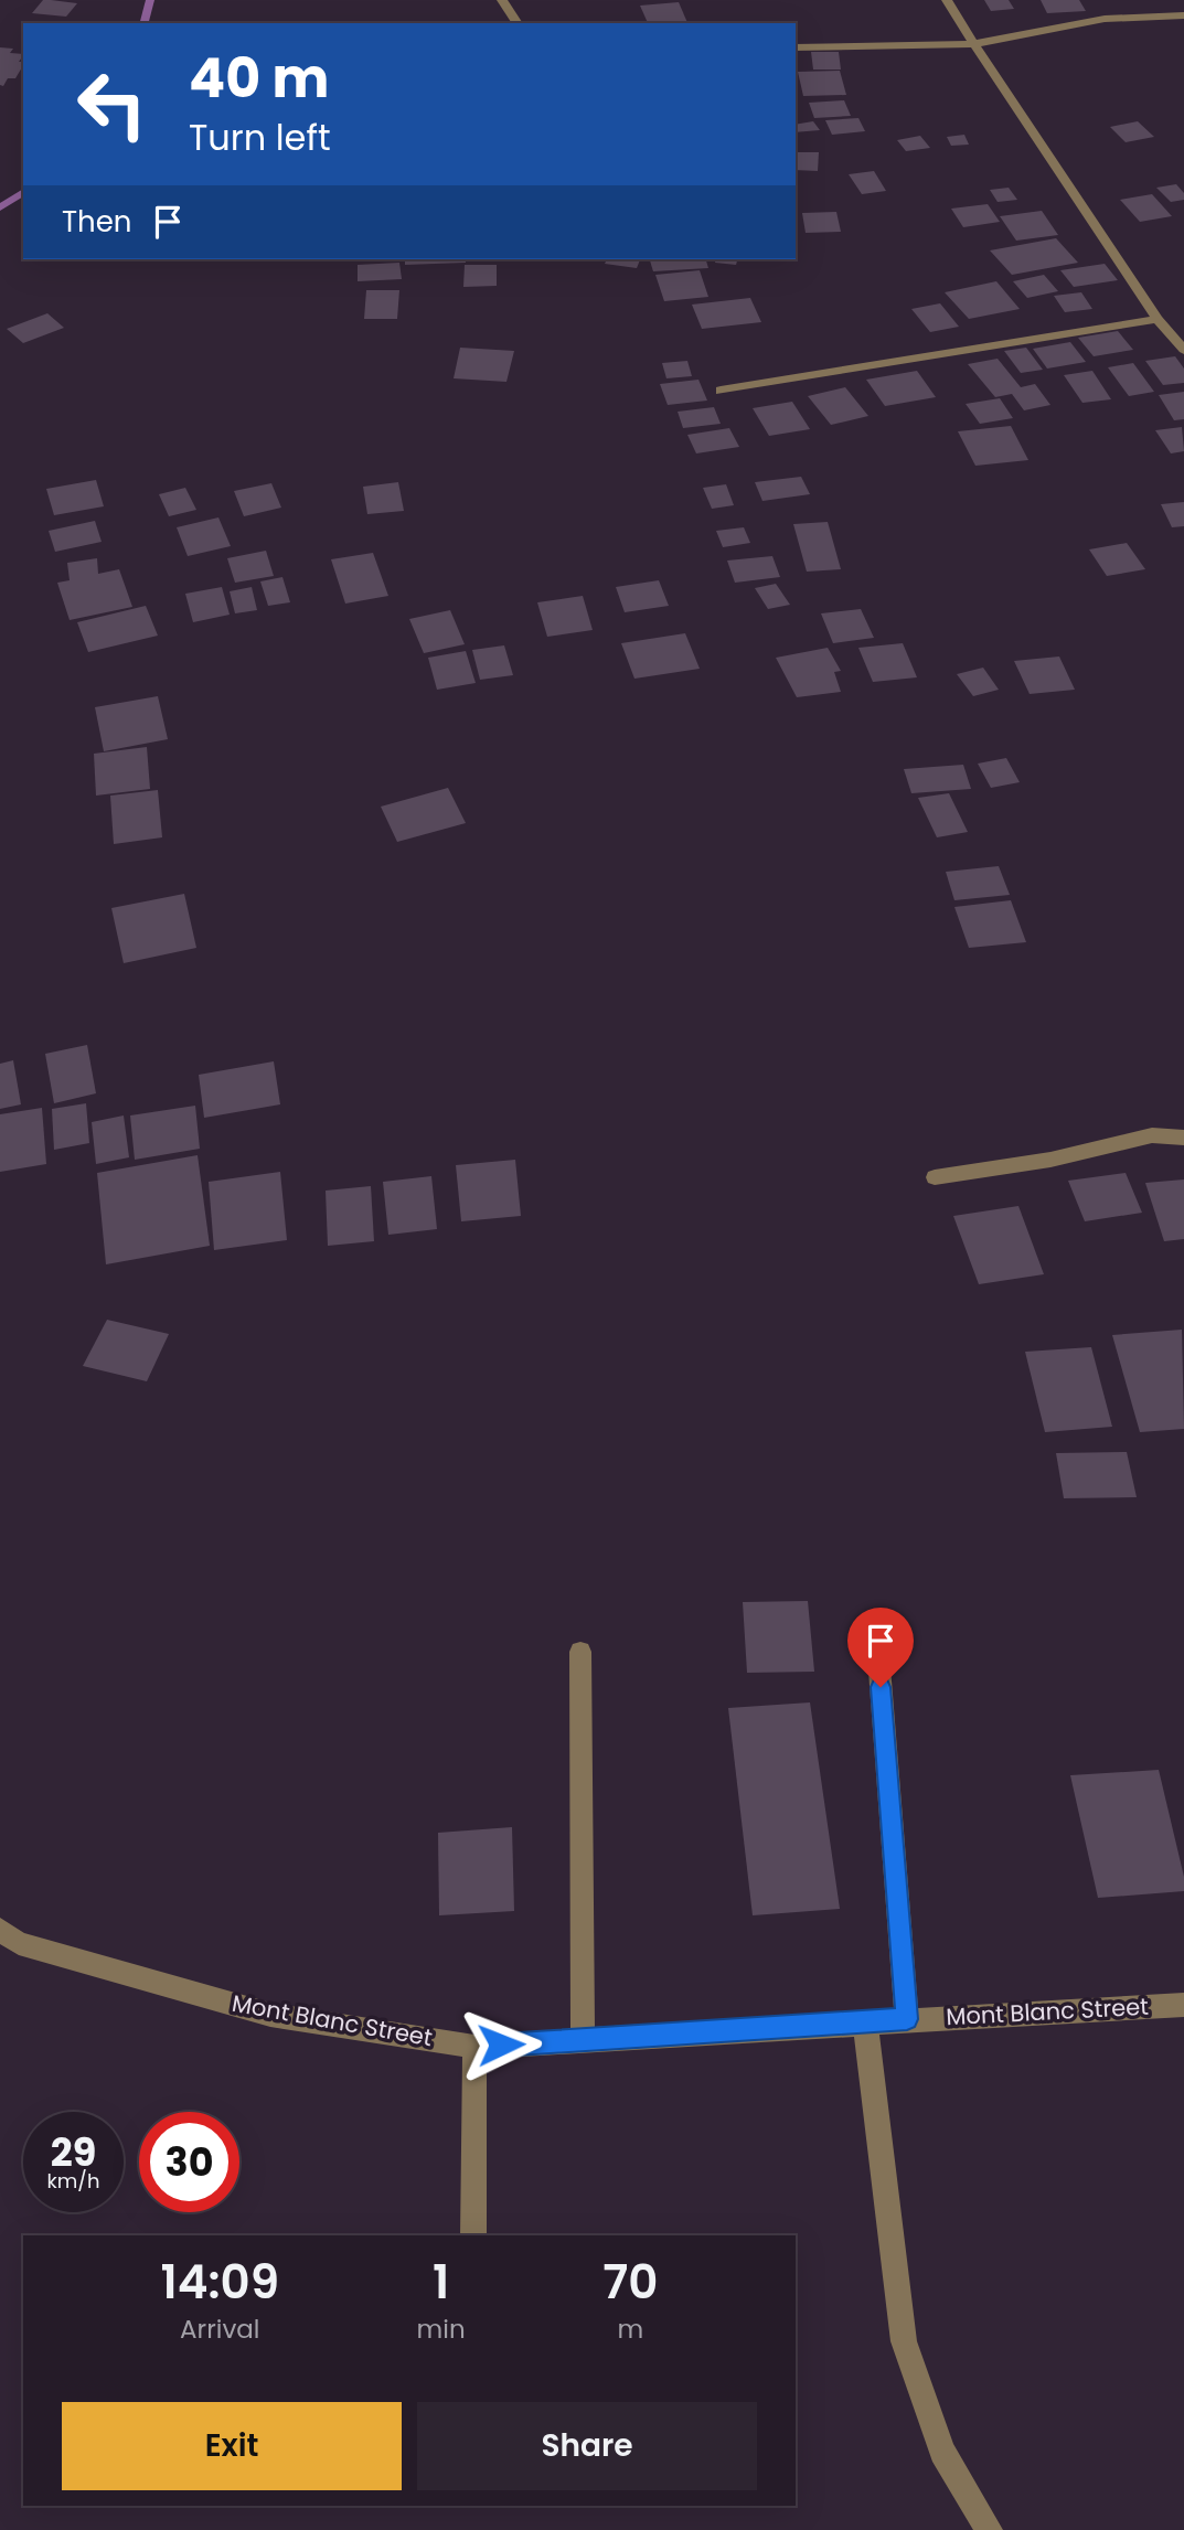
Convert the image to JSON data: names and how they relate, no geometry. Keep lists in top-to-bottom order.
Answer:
{
  "streets": {
    "street": ["Mont Blanc Street"]
  },
  "page": {
    "turn": ["40 m", "Turn left"],
    "then": "Then",
    "speed": "29 km/h",
    "limit": "30",
    "eta": [
      "14:09",
      "Arrival",
      "1",
      "min",
      "70",
      "m"
    ],
    "buttons": ["Exit", "Share"]
  }
}
